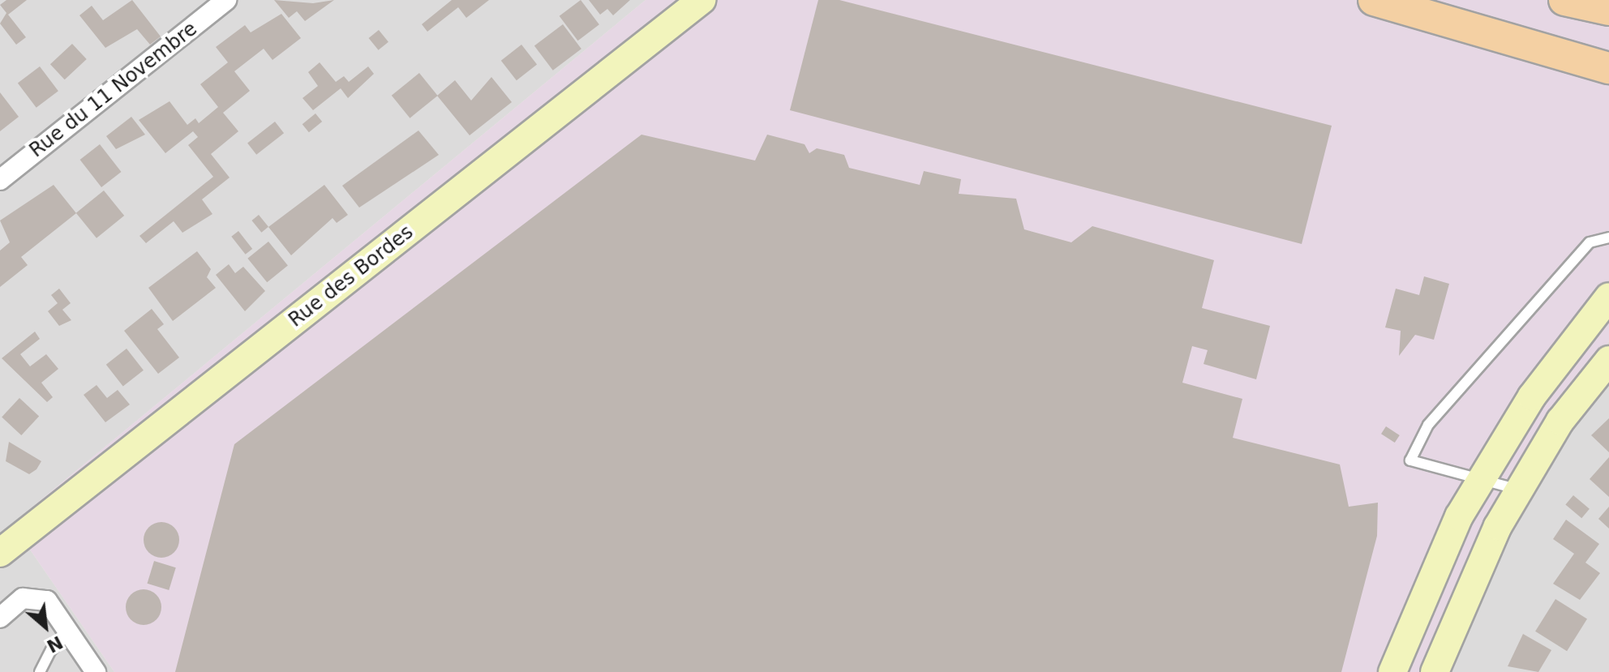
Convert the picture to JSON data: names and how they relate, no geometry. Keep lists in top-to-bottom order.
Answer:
{
  "streets": {
    "street": ["Rue du 11 Novembre", "Rue des Bordes"]
  },
  "north": "bottom right"
}
